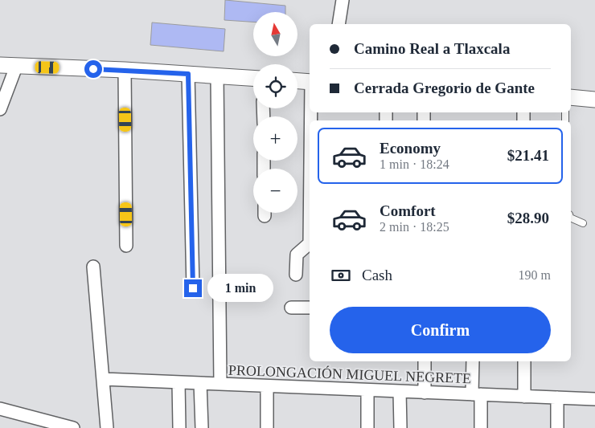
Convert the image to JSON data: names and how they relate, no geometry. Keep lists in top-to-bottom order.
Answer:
{
  "streets": {
    "street": ["PROLONGACIÓN MIGUEL NEGRETE"]
  },
  "north": "top",
  "page": {
    "map_buttons": ["+", "−"],
    "banner": ["Camino Real a Tlaxcala", "Cerrada Gregorio de Gante"],
    "list": [
      {
        "name": "Economy",
        "note": "1 min · 18:24",
        "value": "$21.41"
      },
      {
        "name": "Comfort",
        "note": "2 min · 18:25",
        "value": "$28.90"
      }
    ],
    "pay": ["Cash", "190 m"],
    "bubble": "1 min",
    "buttons": "Confirm"
  }
}
